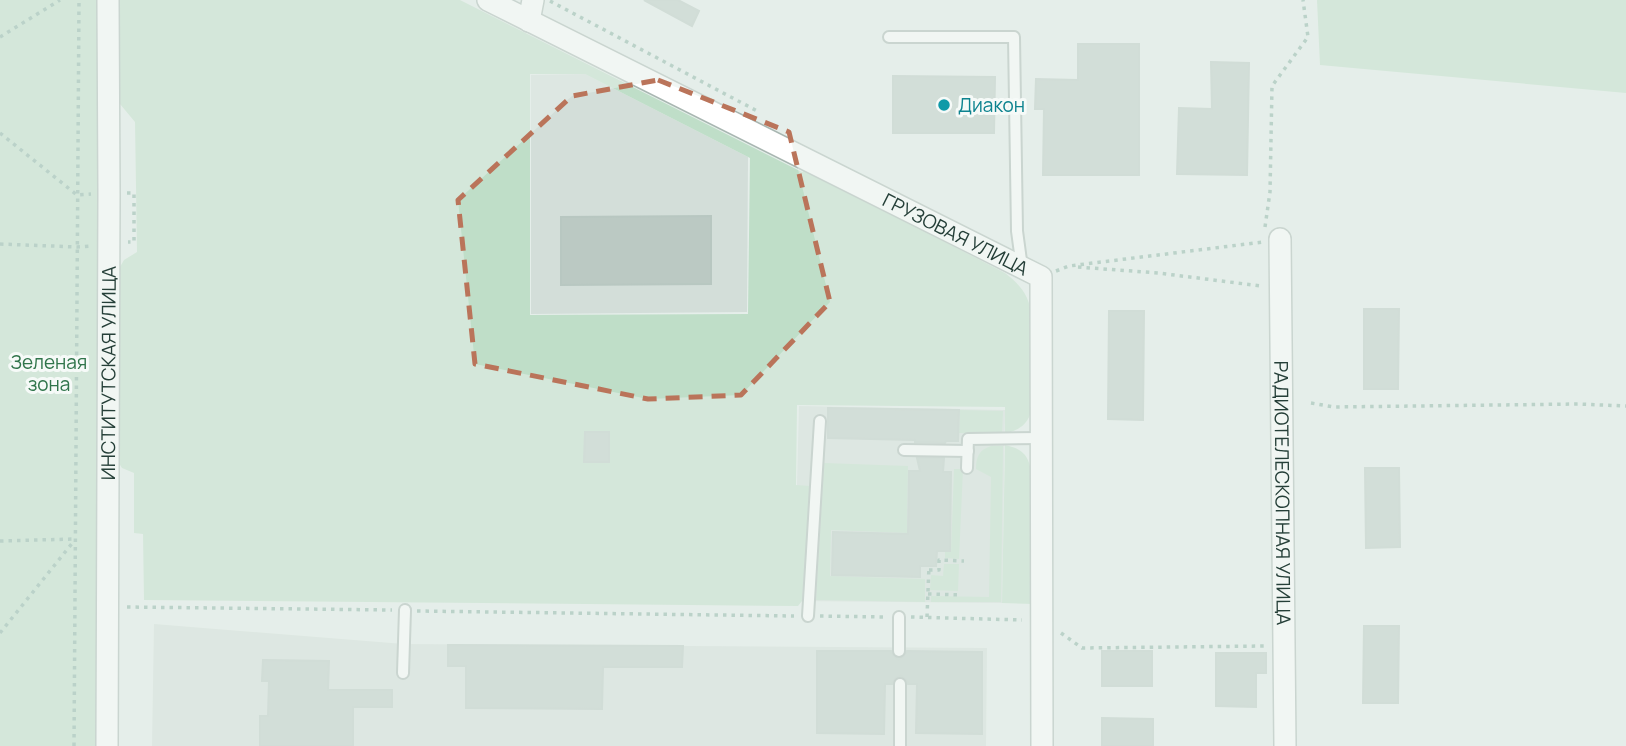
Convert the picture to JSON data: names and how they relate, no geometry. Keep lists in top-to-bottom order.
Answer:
{
  "streets": {
    "street": ["ГРУЗОВАЯ УЛИЦА", "ИНСТИТУТСКАЯ УЛИЦА", "РАДИОТЕЛЕСКОПНАЯ УЛИЦА"]
  },
  "parks": ["Зеленая зона"],
  "places": ["Диакон"]
}
